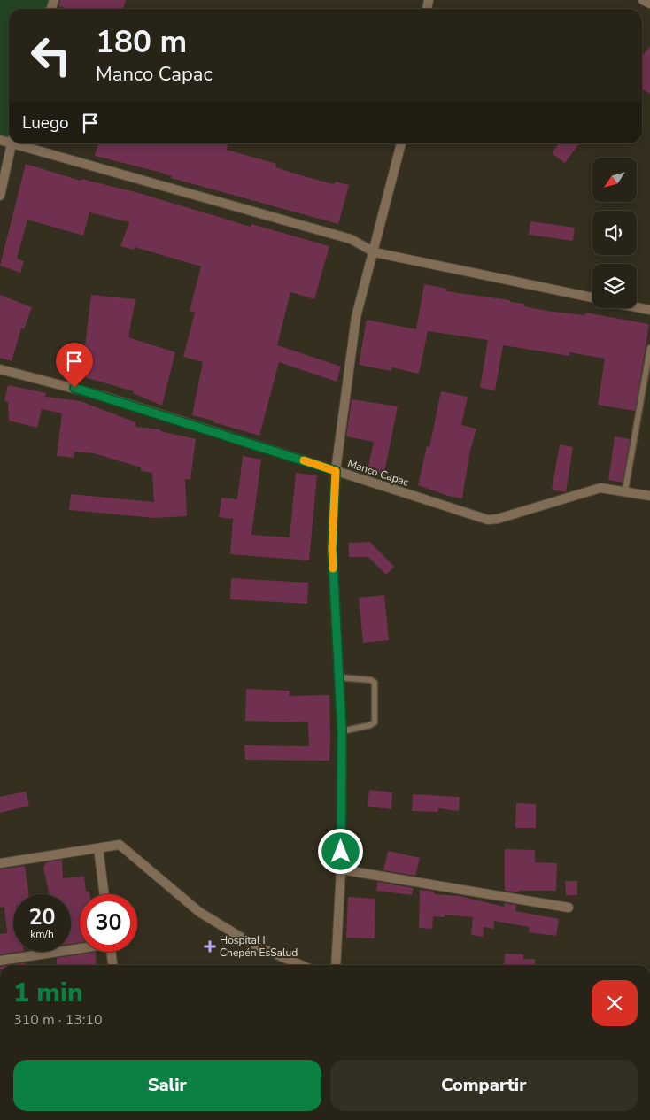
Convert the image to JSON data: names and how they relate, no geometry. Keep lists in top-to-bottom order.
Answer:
{
  "streets": {
    "street": ["Manco Capac"]
  },
  "places": {
    "health": ["Hospital I Chepén EsSalud"]
  },
  "north": "bottom left",
  "page": {
    "turn": ["180 m", "Manco Capac"],
    "then": "Luego",
    "speed": "20 km/h",
    "limit": "30",
    "heading": ["1 min", "310 m · 13:10"],
    "buttons": ["Salir", "Compartir"]
  }
}
